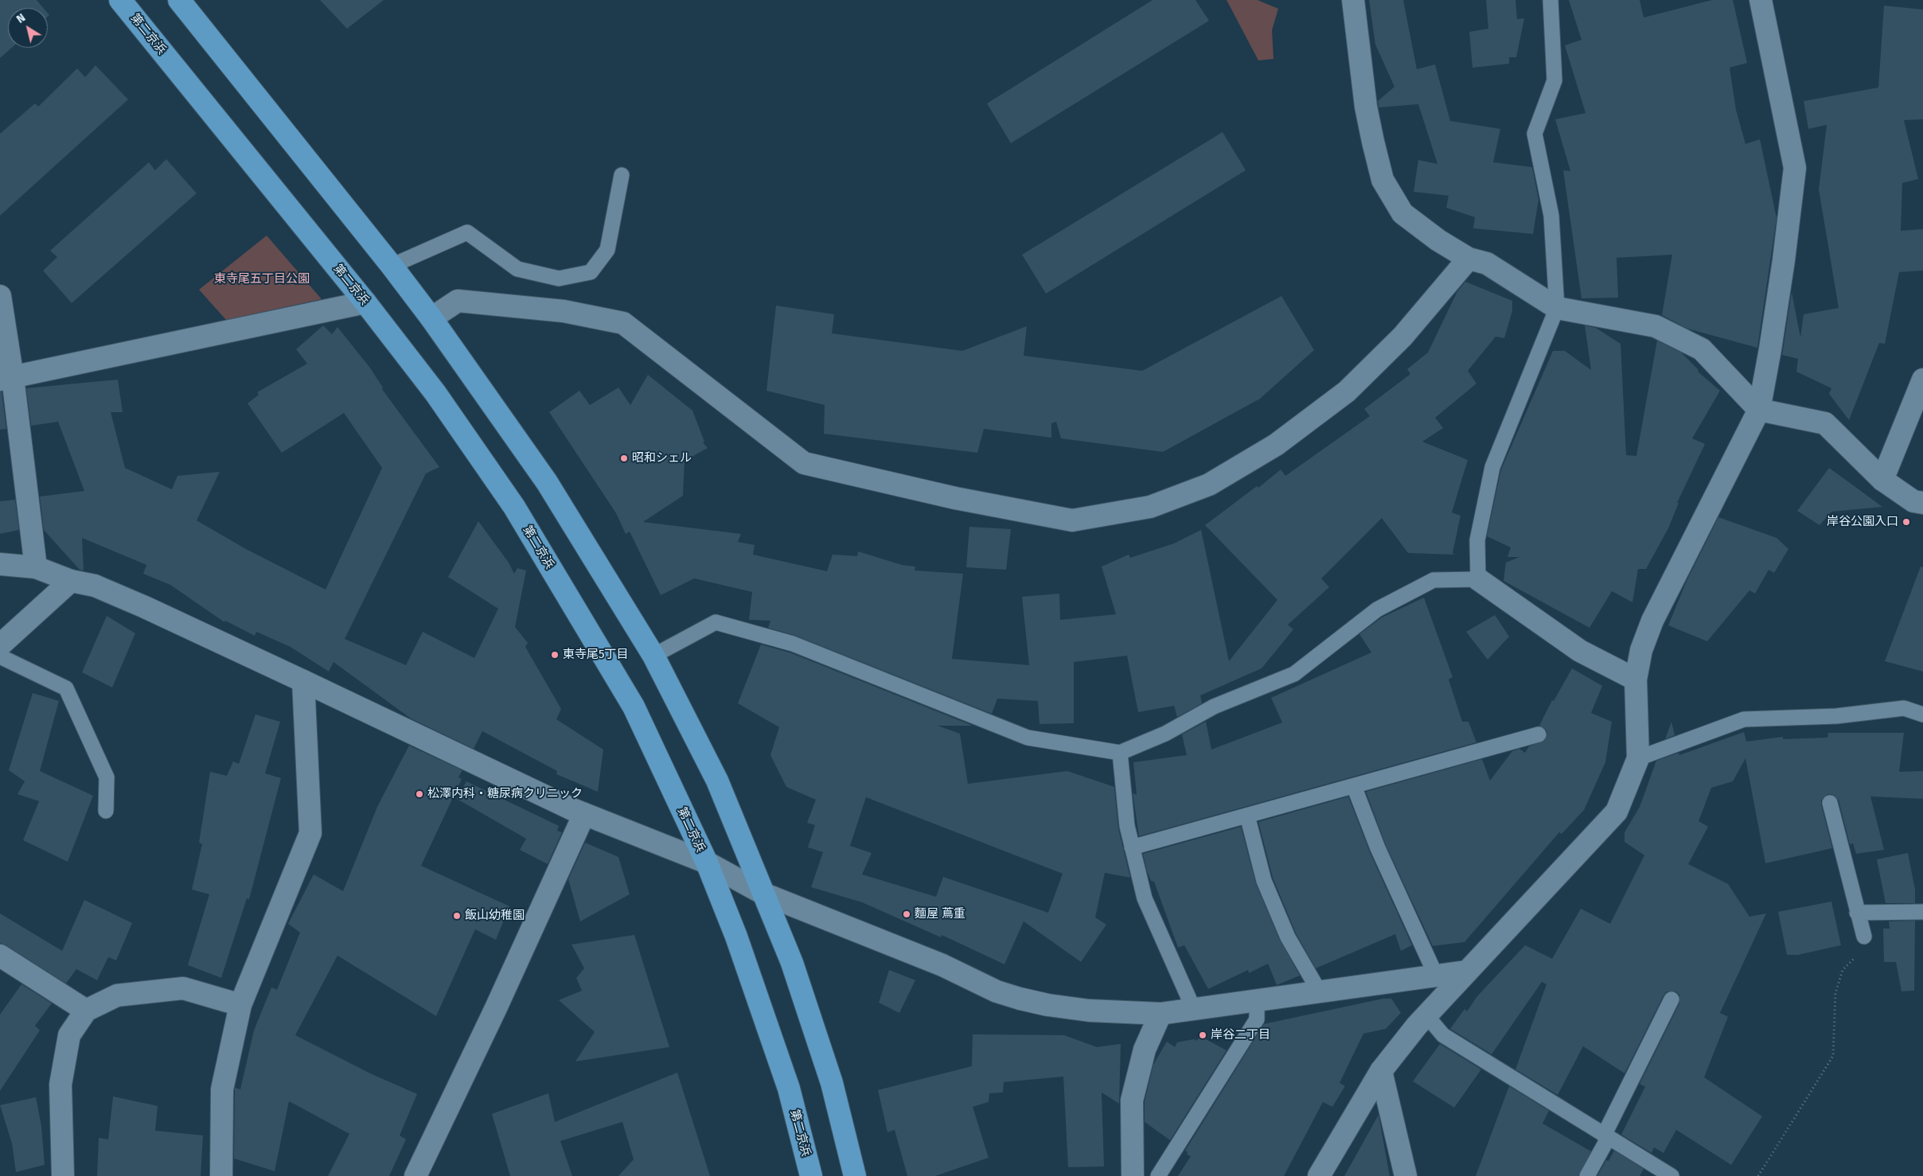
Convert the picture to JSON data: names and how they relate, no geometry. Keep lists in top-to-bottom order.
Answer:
{
  "streets": {
    "highway": ["第二京浜"]
  },
  "parks": ["東寺尾五丁目公園"],
  "places": [
    "昭和シェル",
    "岸谷公園入口",
    "東寺尾5丁目",
    "松澤内科・糖尿病クリニック",
    "麵屋 蔦重",
    "飯山幼稚園",
    "岸谷二丁目"
  ],
  "north": "top left"
}
